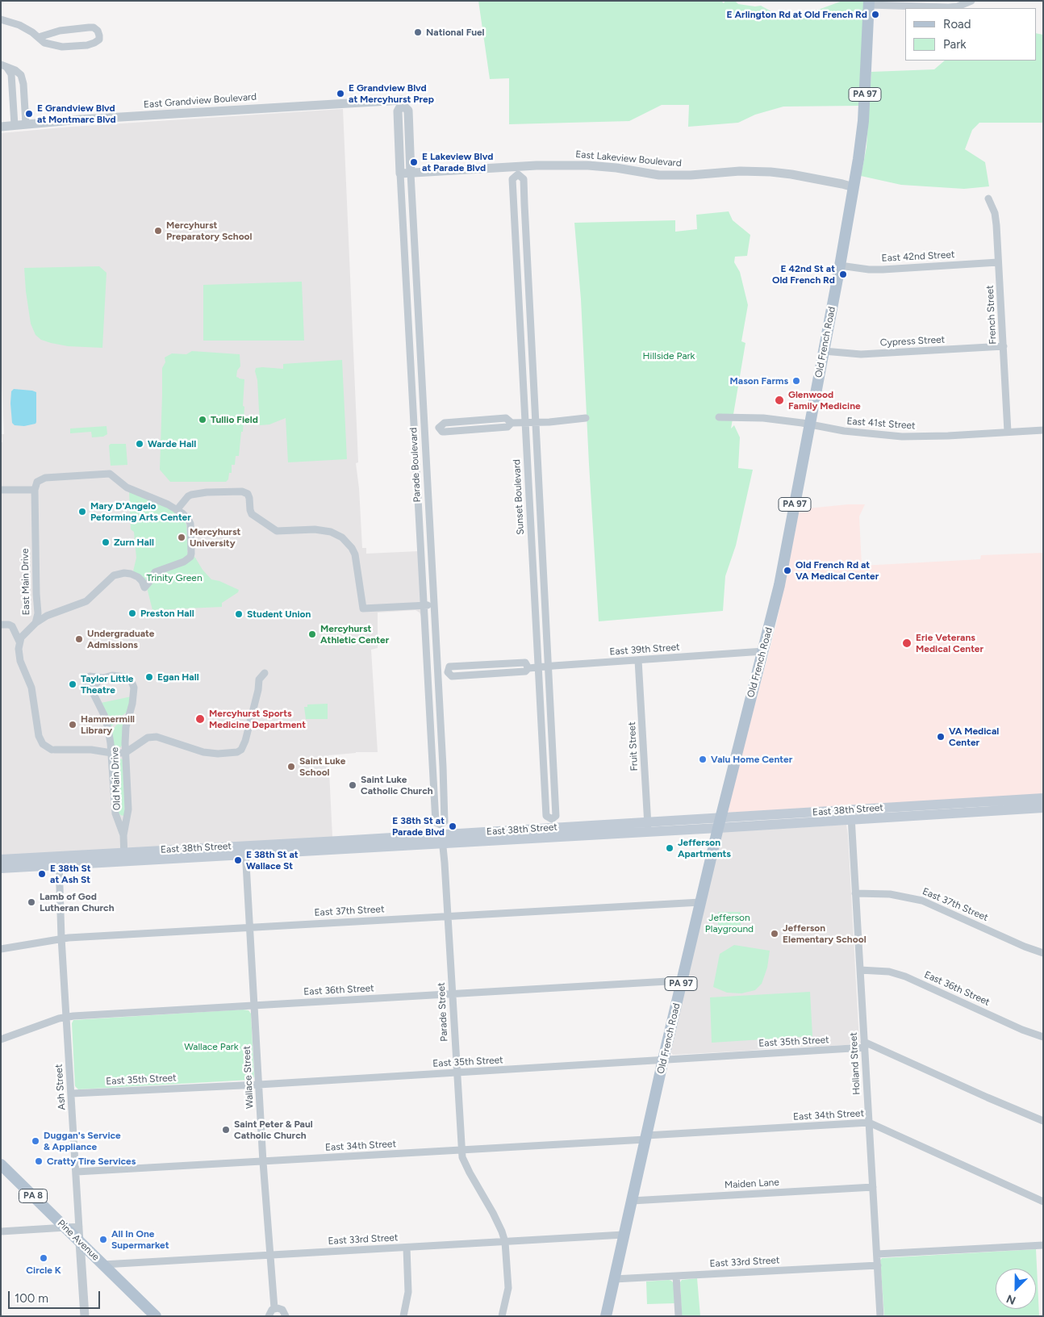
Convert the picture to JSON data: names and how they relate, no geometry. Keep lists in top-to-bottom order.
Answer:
{
  "streets": {
    "main road": [
      "PA 97",
      "Old French Road",
      "East 38th Street",
      "PA 8",
      "Pine Avenue"
    ],
    "street": [
      "East Grandview Boulevard",
      "East Lakeview Boulevard",
      "East 42nd Street",
      "French Street",
      "Cypress Street",
      "East 41st Street",
      "Parade Boulevard",
      "Sunset Boulevard",
      "East Main Drive",
      "East 39th Street",
      "Fruit Street",
      "Old Main Drive",
      "East 37th Street",
      "East 36th Street",
      "Parade Street",
      "East 35th Street",
      "Holland Street",
      "Wallace Street",
      "Ash Street",
      "East 34th Street",
      "Maiden Lane",
      "East 33rd Street"
    ]
  },
  "crossings": [
    ["East Grandview Boulevard", "Parade Boulevard"],
    ["East Lakeview Boulevard", "Old French Road"],
    ["East Lakeview Boulevard", "Parade Boulevard"],
    ["East Lakeview Boulevard", "Sunset Boulevard"],
    ["East 42nd Street", "French Street"],
    ["East 42nd Street", "Old French Road"],
    ["French Street", "Cypress Street"],
    ["French Street", "East 41st Street"],
    ["Cypress Street", "Old French Road"],
    ["Old French Road", "East 41st Street"],
    ["Old French Road", "East 39th Street"],
    ["Old French Road", "East 38th Street"],
    ["Old French Road", "East 37th Street"],
    ["Old French Road", "East 36th Street"],
    ["Old French Road", "East 35th Street"],
    ["Old French Road", "East 34th Street"],
    ["Old French Road", "Maiden Lane"],
    ["Old French Road", "East 33rd Street"],
    ["Parade Boulevard", "East 39th Street"],
    ["Parade Boulevard", "East 38th Street"],
    ["Parade Boulevard", "Parade Street"],
    ["Sunset Boulevard", "East 39th Street"],
    ["Sunset Boulevard", "East 38th Street"],
    ["East 39th Street", "Fruit Street"],
    ["Fruit Street", "East 38th Street"],
    ["Old Main Drive", "East 38th Street"],
    ["East 38th Street", "Parade Street"],
    ["East 38th Street", "Holland Street"],
    ["East 38th Street", "Wallace Street"],
    ["East 38th Street", "Ash Street"],
    ["East 37th Street", "Parade Street"],
    ["East 37th Street", "Holland Street"],
    ["East 37th Street", "Wallace Street"],
    ["East 37th Street", "Ash Street"],
    ["East 36th Street", "Parade Street"],
    ["East 36th Street", "Holland Street"],
    ["East 36th Street", "Wallace Street"],
    ["East 36th Street", "Ash Street"],
    ["Parade Street", "East 35th Street"],
    ["Parade Street", "East 34th Street"],
    ["Parade Street", "East 33rd Street"],
    ["East 35th Street", "Holland Street"],
    ["East 35th Street", "Wallace Street"],
    ["East 35th Street", "Ash Street"],
    ["Holland Street", "East 34th Street"],
    ["Holland Street", "Maiden Lane"],
    ["Holland Street", "East 33rd Street"],
    ["Wallace Street", "East 34th Street"],
    ["Wallace Street", "East 33rd Street"],
    ["Ash Street", "East 34th Street"],
    ["Ash Street", "Pine Avenue"],
    ["East 33rd Street", "Pine Avenue"]
  ],
  "parks": [
    "Hillside Park",
    "Trinity Green",
    "Jefferson Playground",
    "Wallace Park"
  ],
  "places": [
    "E Arlington Rd at Old French Rd",
    "National Fuel",
    "E Grandview Blvd at Mercyhurst Prep",
    "E Grandview Blvd at Montmarc Blvd",
    "E Lakeview Blvd at Parade Blvd",
    "Mercyhurst Preparatory School",
    "E 42nd St at Old French Rd",
    "Mason Farms",
    "Glenwood Family Medicine",
    "Tullio Field",
    "Warde Hall",
    "Mary D'Angelo Peforming Arts Center",
    "Mercyhurst University",
    "Zurn Hall",
    "Old French Rd at VA Medical Center",
    "Preston Hall",
    "Student Union",
    "Mercyhurst Athletic Center",
    "Undergraduate Admissions",
    "Erie Veterans Medical Center",
    "Egan Hall",
    "Taylor Little Theatre",
    "Mercyhurst Sports Medicine Department",
    "Hammermill Library",
    "VA Medical Center",
    "Valu Home Center",
    "Saint Luke School",
    "Saint Luke Catholic Church",
    "E 38th St at Parade Blvd",
    "Jefferson Apartments",
    "E 38th St at Wallace St",
    "E 38th St at Ash St",
    "Lamb of God Lutheran Church",
    "Jefferson Elementary School",
    "Saint Peter & Paul Catholic Church",
    "Duggan's Service & Appliance",
    "Cratty Tire Services",
    "All In One Supermarket",
    "Circle K"
  ],
  "legend": ["Road", "Park"],
  "scale_bar": "100 m",
  "north": "bottom left"
}
